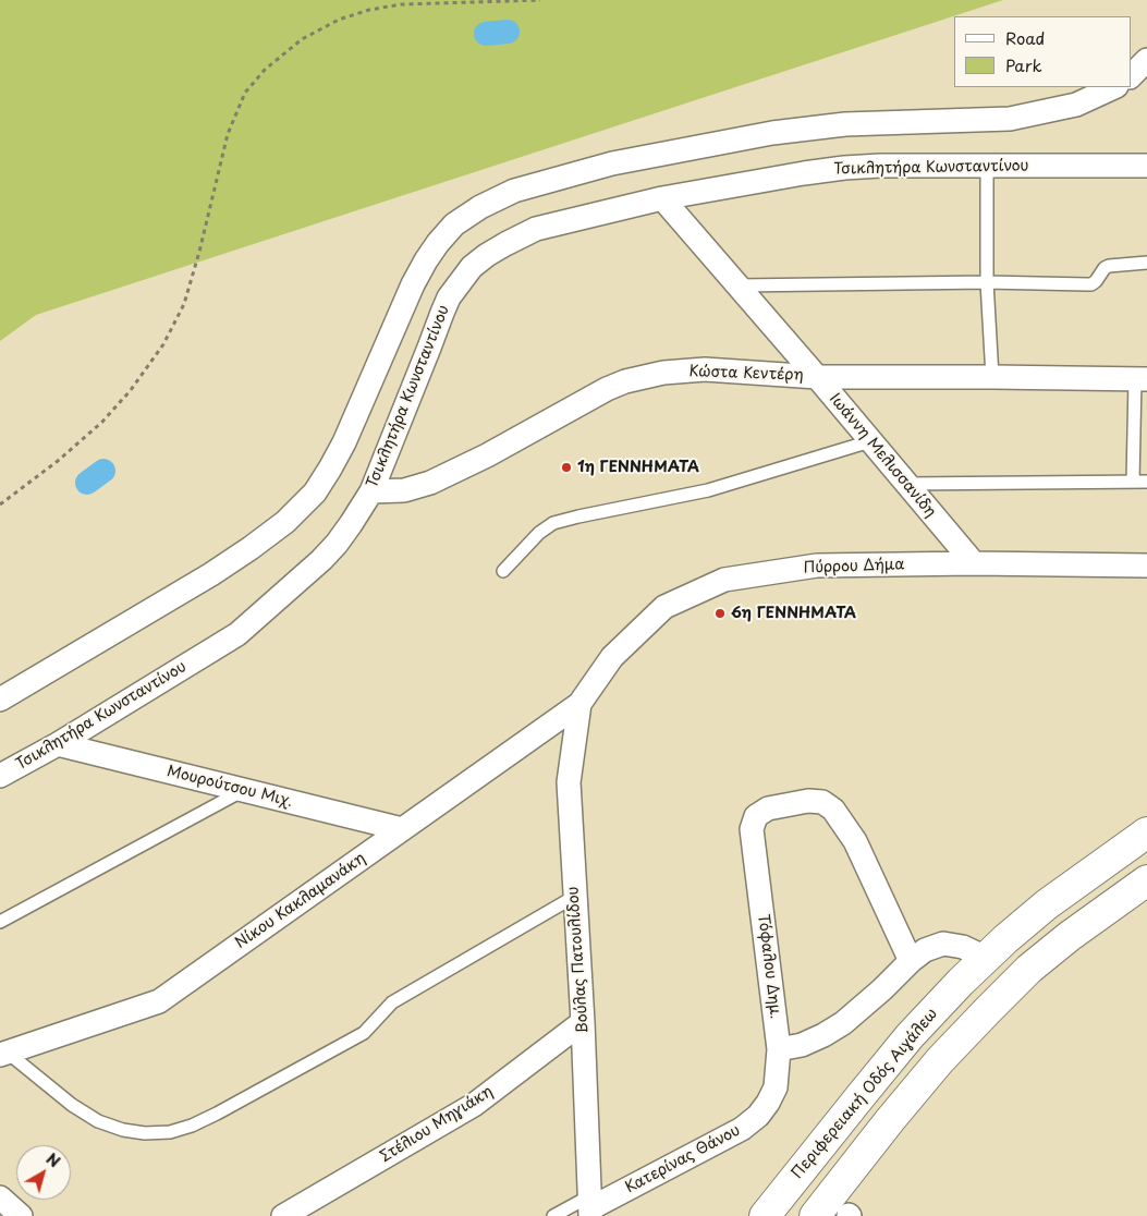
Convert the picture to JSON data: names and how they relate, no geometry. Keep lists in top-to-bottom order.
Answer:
{
  "streets": {
    "main road": ["Περιφερειακή Οδός Αιγάλεω"],
    "street": [
      "Τσικλητήρα Κωνσταντίνου",
      "Κώστα Κεντέρη",
      "Ιωάννη Μελισσανίδη",
      "Πύρρου Δήμα",
      "Μουρούτσου Μιχ.",
      "Νίκου Κακλαμανάκη",
      "Βούλας Πατουλίδου",
      "Τόφαλου Δημ.",
      "Στέλιου Μηγιάκη",
      "Κατερίνας Θάνου"
    ]
  },
  "crossings": [
    ["Τσικλητήρα Κωνσταντίνου", "Κώστα Κεντέρη"],
    ["Τσικλητήρα Κωνσταντίνου", "Ιωάννη Μελισσανίδη"],
    ["Τσικλητήρα Κωνσταντίνου", "Μουρούτσου Μιχ."],
    ["Κώστα Κεντέρη", "Ιωάννη Μελισσανίδη"],
    ["Ιωάννη Μελισσανίδη", "Πύρρου Δήμα"],
    ["Πύρρου Δήμα", "Νίκου Κακλαμανάκη"],
    ["Πύρρου Δήμα", "Βούλας Πατουλίδου"],
    ["Μουρούτσου Μιχ.", "Νίκου Κακλαμανάκη"],
    ["Νίκου Κακλαμανάκη", "Βούλας Πατουλίδου"],
    ["Βούλας Πατουλίδου", "Στέλιου Μηγιάκη"],
    ["Βούλας Πατουλίδου", "Κατερίνας Θάνου"],
    ["Τόφαλου Δημ.", "Κατερίνας Θάνου"]
  ],
  "places": ["1η ΓΕΝΝΗΜΑΤΑ", "6η ΓΕΝΝΗΜΑΤΑ"],
  "legend": ["Road", "Park"],
  "north": "top right"
}
